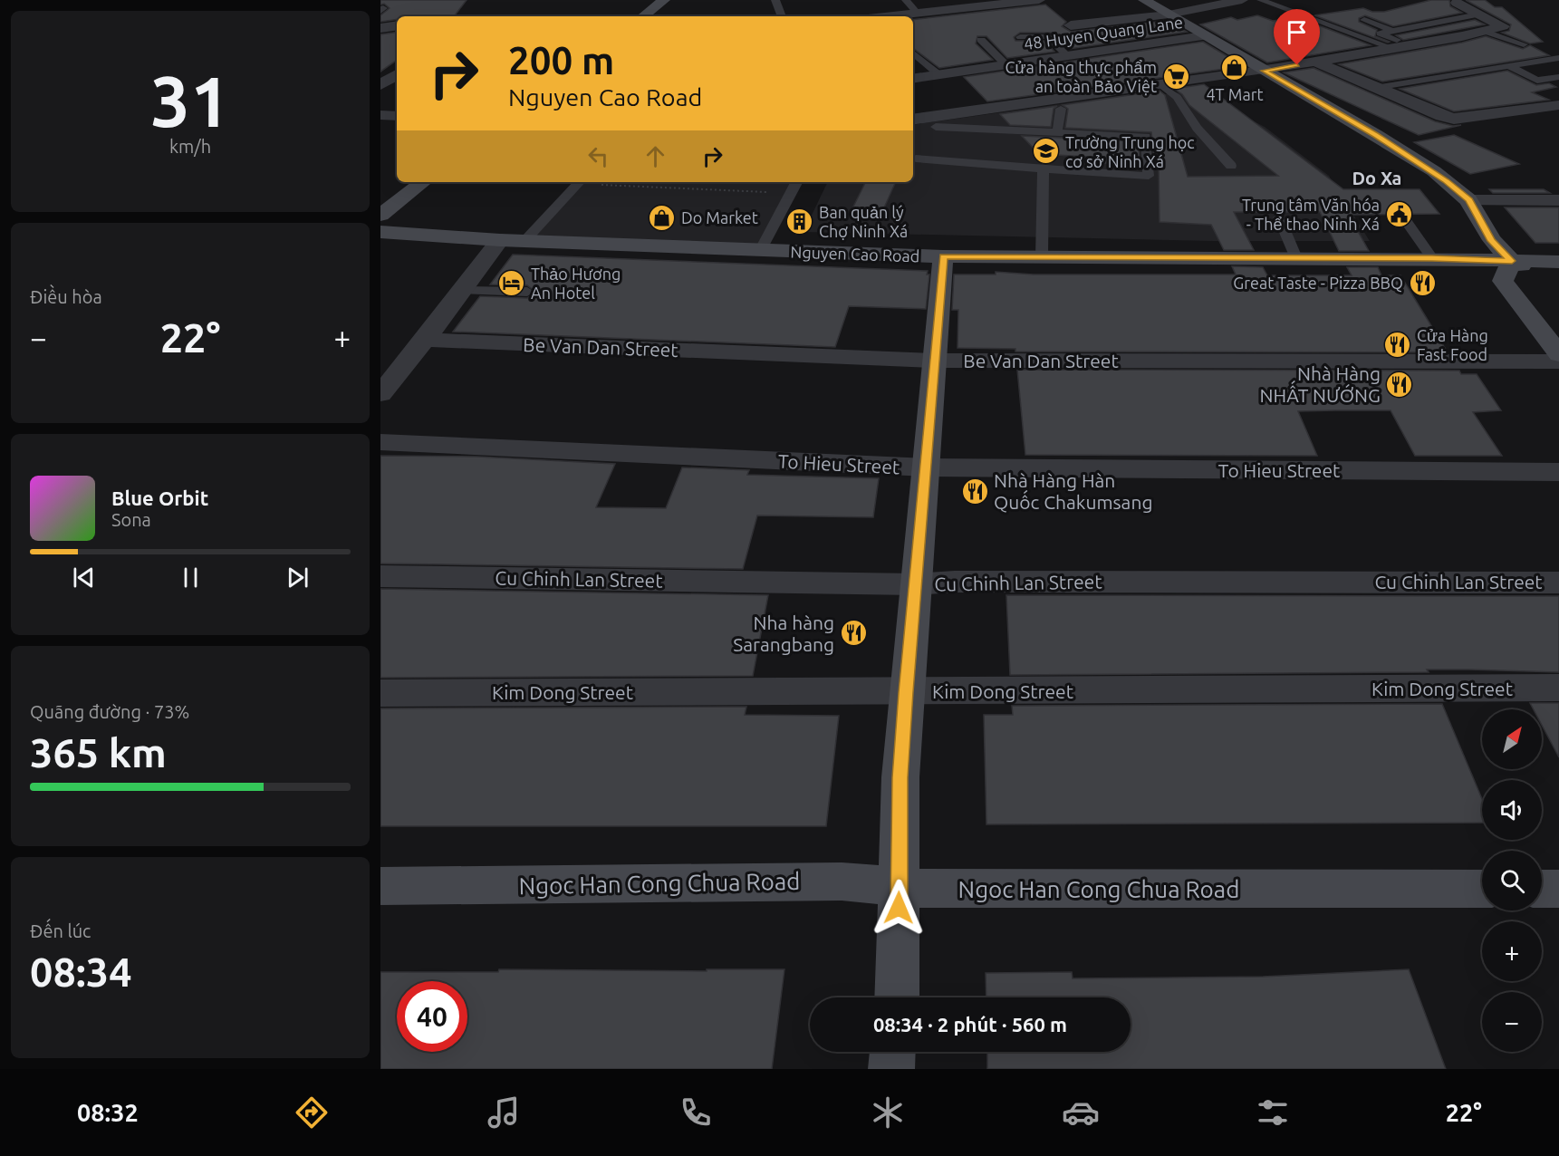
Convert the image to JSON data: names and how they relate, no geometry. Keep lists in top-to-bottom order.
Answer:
{
  "streets": {
    "main road": ["Nguyen Cao Road", "Ngoc Han Cong Chua Road"],
    "street": [
      "48 Huyen Quang Lane",
      "Be Van Dan Street",
      "To Hieu Street",
      "Cu Chinh Lan Street",
      "Kim Dong Street"
    ]
  },
  "districts": ["Do Xa"],
  "places": {
    "shop": ["4T Mart", "Do Market"],
    "supermarket": ["Cửa hàng thực phẩm an toàn Bảo Việt"],
    "school or university": ["Trường Trung học cơ sở Ninh Xá"],
    "public building": ["Trung tâm Văn hóa - Thể thao Ninh Xá"],
    "building": ["Ban quản lý Chợ Ninh Xá"],
    "hotel": ["Thảo Hương An Hotel"],
    "restaurant": [
      "Great Taste - Pizza BBQ",
      "Cửa Hàng Fast Food",
      "Nhà Hàng NHẤT NƯỚNG",
      "Nhà Hàng Hàn Quốc Chakumsang",
      "Nha hàng Sarangbang"
    ]
  },
  "north": "top right",
  "page": {
    "tile": [
      ["31", "km/h"],
      "Điều hòa",
      ["Quãng đường · 73%", "365 km"],
      ["Đến lúc", "08:34"]
    ],
    "turn": ["200 m", "Nguyen Cao Road"],
    "heat": ["−", "22°", "+"],
    "song": ["Blue Orbit", "Sona"],
    "map_buttons": ["+", "−"],
    "limit": "40",
    "trip": "08:34 · 2 phút · 560 m",
    "tabs": ["08:32", "22°"]
  }
}
